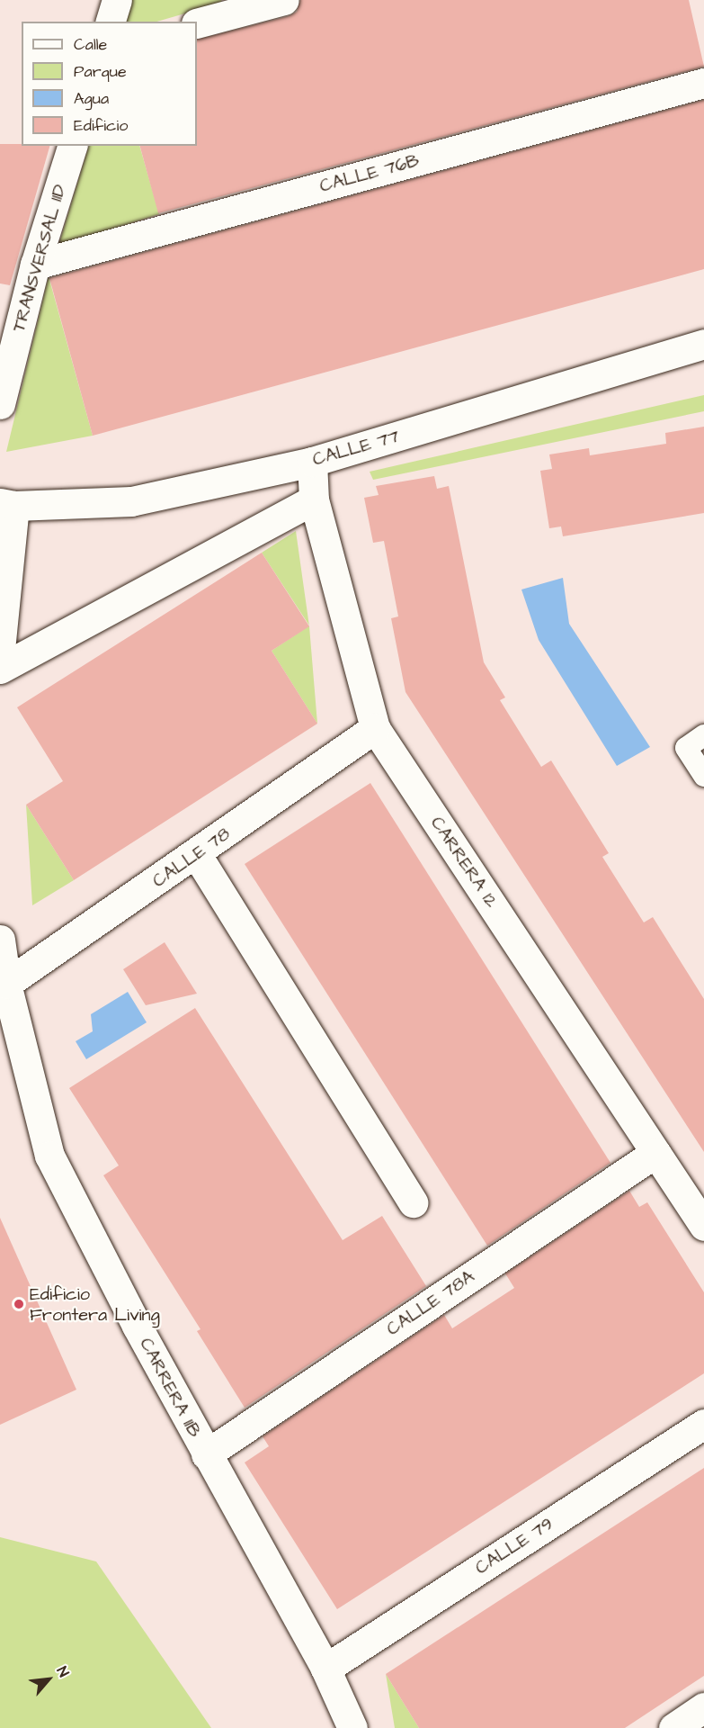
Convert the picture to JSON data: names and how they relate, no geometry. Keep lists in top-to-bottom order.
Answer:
{
  "streets": {
    "street": [
      "CALLE 76B",
      "TRANSVERSAL 11D",
      "CALLE 77",
      "CALLE 78",
      "CARRERA 12",
      "CALLE 78A",
      "CARRERA 11B",
      "CALLE 79"
    ]
  },
  "crossings": [
    ["CALLE 76B", "TRANSVERSAL 11D"],
    ["CALLE 77", "CARRERA 12"],
    ["CALLE 78", "CARRERA 12"],
    ["CALLE 78", "CARRERA 11B"],
    ["CARRERA 12", "CALLE 78A"],
    ["CALLE 78A", "CARRERA 11B"],
    ["CARRERA 11B", "CALLE 79"]
  ],
  "places": ["Edificio Frontera Living"],
  "legend": [
    "Calle",
    "Parque",
    "Agua",
    "Edificio"
  ],
  "north": "top right"
}
